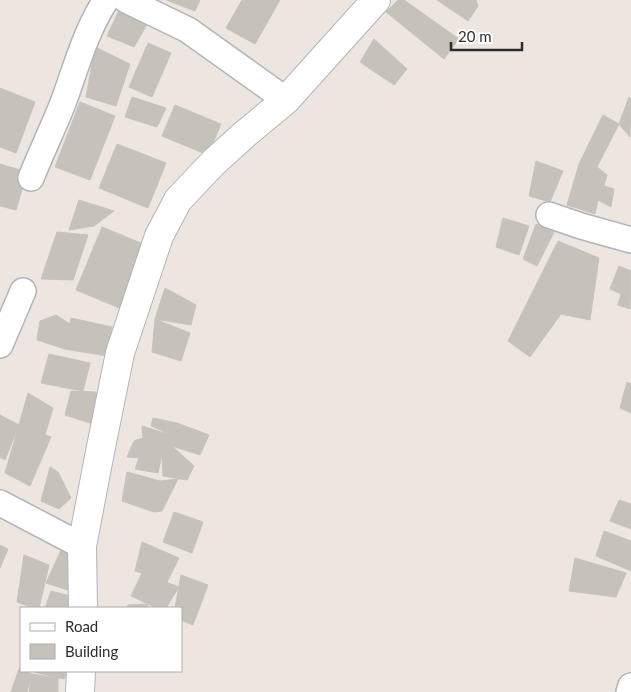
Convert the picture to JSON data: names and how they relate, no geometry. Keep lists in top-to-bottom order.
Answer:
{
  "legend": ["Road", "Building"],
  "scale_bar": "20 m"
}
